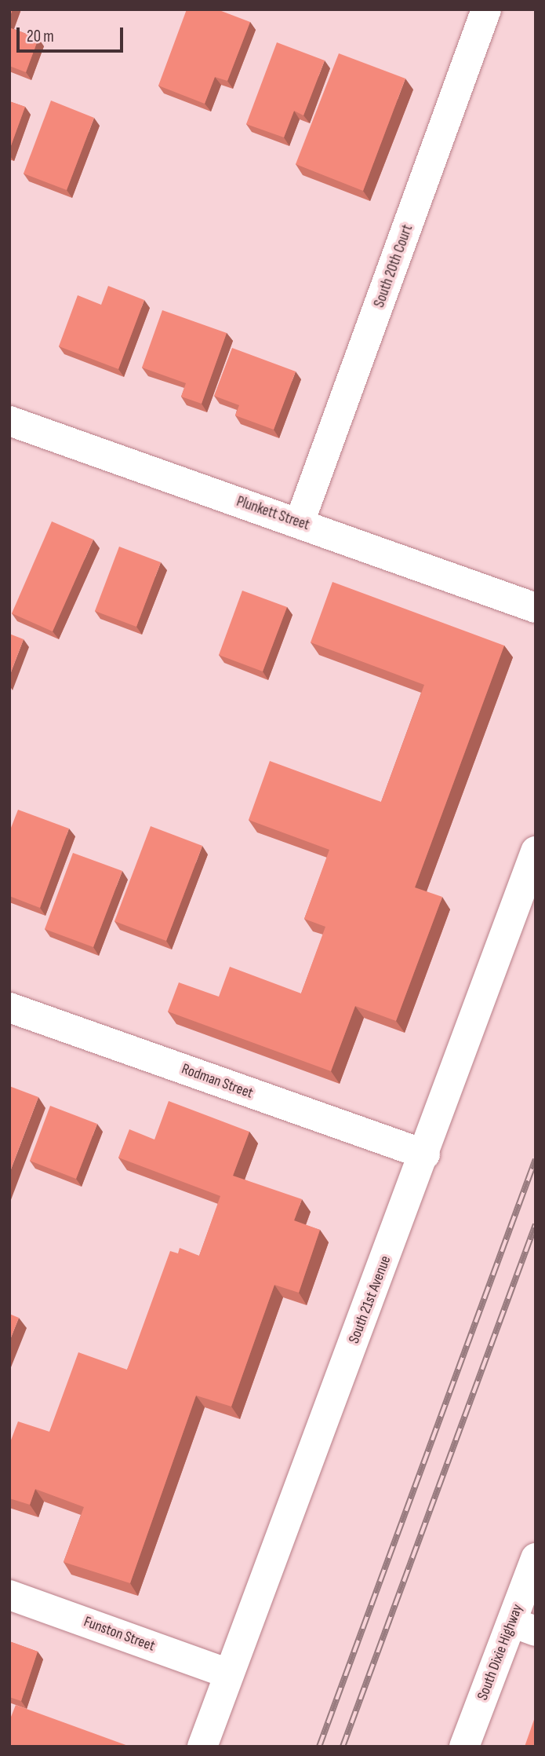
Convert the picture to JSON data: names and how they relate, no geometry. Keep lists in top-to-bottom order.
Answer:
{
  "streets": {
    "street": [
      "South 20th Court",
      "Plunkett Street",
      "Rodman Street",
      "South 21st Avenue",
      "Funston Street",
      "South Dixie Highway"
    ]
  },
  "crossings": [
    ["South 20th Court", "Plunkett Street"],
    ["Rodman Street", "South 21st Avenue"],
    ["South 21st Avenue", "Funston Street"]
  ],
  "scale_bar": "20 m"
}
